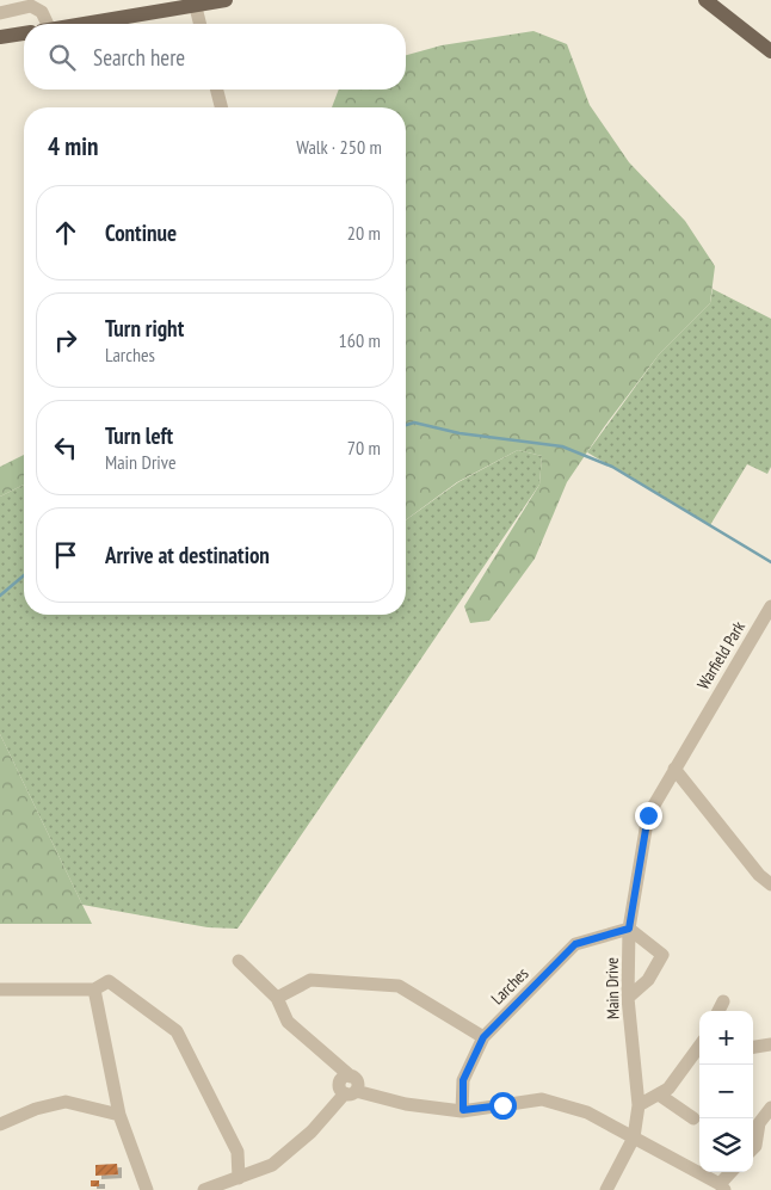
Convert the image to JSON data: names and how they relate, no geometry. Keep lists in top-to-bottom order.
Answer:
{
  "streets": {
    "street": ["Warfield Park", "Larches", "Main Drive"]
  },
  "crossings": [
    ["Warfield Park", "Main Drive"],
    ["Larches", "Main Drive"]
  ],
  "page": {
    "search": "Search here",
    "heading": ["4 min", "Walk · 250 m"],
    "list": [
      ["Continue", "20 m"],
      ["Turn right", "Larches", "160 m"],
      ["Turn left", "Main Drive", "70 m"],
      "Arrive at destination"
    ],
    "map_buttons": ["+", "−"]
  }
}
